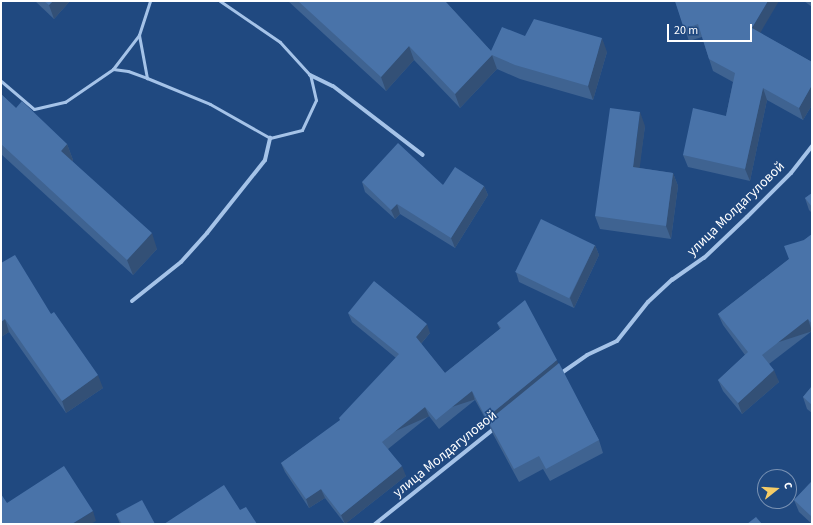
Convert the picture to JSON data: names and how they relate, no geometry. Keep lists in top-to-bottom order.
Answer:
{
  "streets": {
    "street": ["улица Молдагуловой"]
  },
  "scale_bar": "20 m",
  "north": "right"
}
